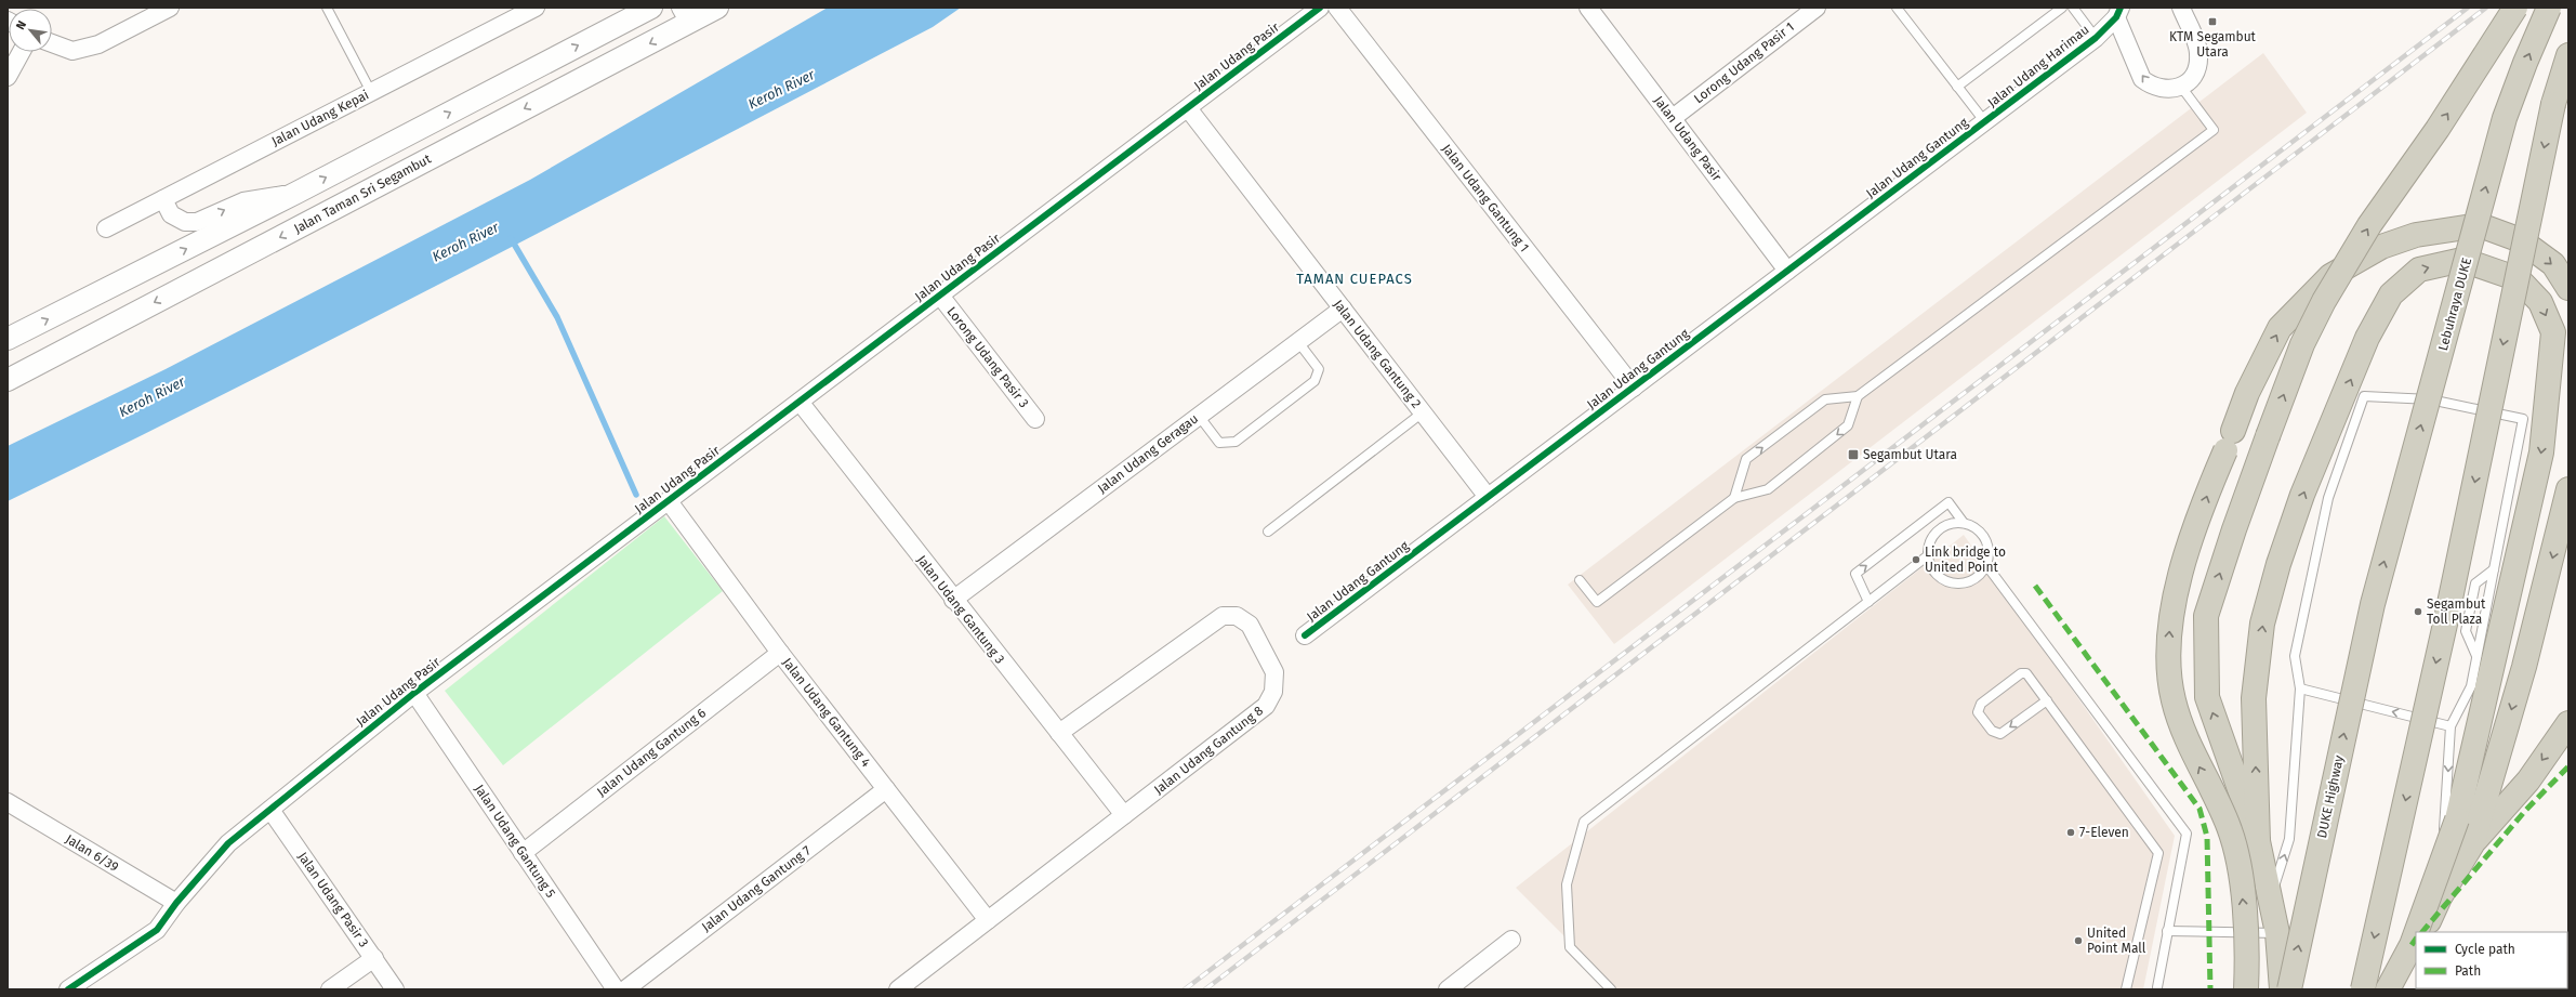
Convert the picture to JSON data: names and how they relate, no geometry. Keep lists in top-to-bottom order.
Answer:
{
  "streets": {
    "highway": ["Lebuhraya DUKE"],
    "street": [
      "Jalan Udang Pasir",
      "Lorong Udang Pasir 1",
      "Jalan Udang Harimau",
      "Jalan Udang Kepai",
      "Jalan Udang Gantung",
      "Jalan Taman Sri Segambut",
      "Jalan Udang Gantung 1",
      "Jalan Udang Gantung 2",
      "Lorong Udang Pasir 3",
      "Jalan Udang Geragau",
      "Jalan Udang Gantung 3",
      "Jalan Udang Gantung 4",
      "Jalan Udang Gantung 8",
      "Jalan Udang Gantung 6",
      "Jalan Udang Gantung 5",
      "Jalan 6/39",
      "Jalan Udang Gantung 7",
      "Jalan Udang Pasir 3"
    ]
  },
  "crossings": [
    ["Jalan Udang Pasir", "Lorong Udang Pasir 1"],
    ["Jalan Udang Pasir", "Jalan Udang Gantung"],
    ["Jalan Udang Pasir", "Jalan Udang Gantung 2"],
    ["Jalan Udang Pasir", "Lorong Udang Pasir 3"],
    ["Jalan Udang Pasir", "Jalan Udang Gantung 3"],
    ["Jalan Udang Pasir", "Jalan Udang Gantung 4"],
    ["Jalan Udang Pasir", "Jalan Udang Gantung 5"],
    ["Jalan Udang Pasir", "Jalan 6/39"],
    ["Jalan Udang Pasir", "Jalan Udang Pasir 3"],
    ["Jalan Udang Harimau", "Jalan Udang Gantung"],
    ["Jalan Udang Gantung", "Jalan Udang Gantung 1"],
    ["Jalan Udang Gantung", "Jalan Udang Gantung 2"],
    ["Jalan Udang Gantung 2", "Jalan Udang Geragau"],
    ["Jalan Udang Geragau", "Jalan Udang Gantung 3"],
    ["Jalan Udang Gantung 3", "Jalan Udang Gantung 8"],
    ["Jalan Udang Gantung 4", "Jalan Udang Gantung 8"],
    ["Jalan Udang Gantung 4", "Jalan Udang Gantung 6"],
    ["Jalan Udang Gantung 4", "Jalan Udang Gantung 7"],
    ["Jalan Udang Gantung 6", "Jalan Udang Gantung 5"]
  ],
  "districts": ["TAMAN CUEPACS"],
  "water": ["Keroh River"],
  "places": {
    "transit": ["KTM Segambut Utara", "Segambut Utara"],
    "other": [
      "Link bridge to United Point",
      "Segambut Toll Plaza",
      "7-Eleven",
      "United Point Mall"
    ]
  },
  "legend": ["Cycle path", "Path"],
  "north": "top left"
}
